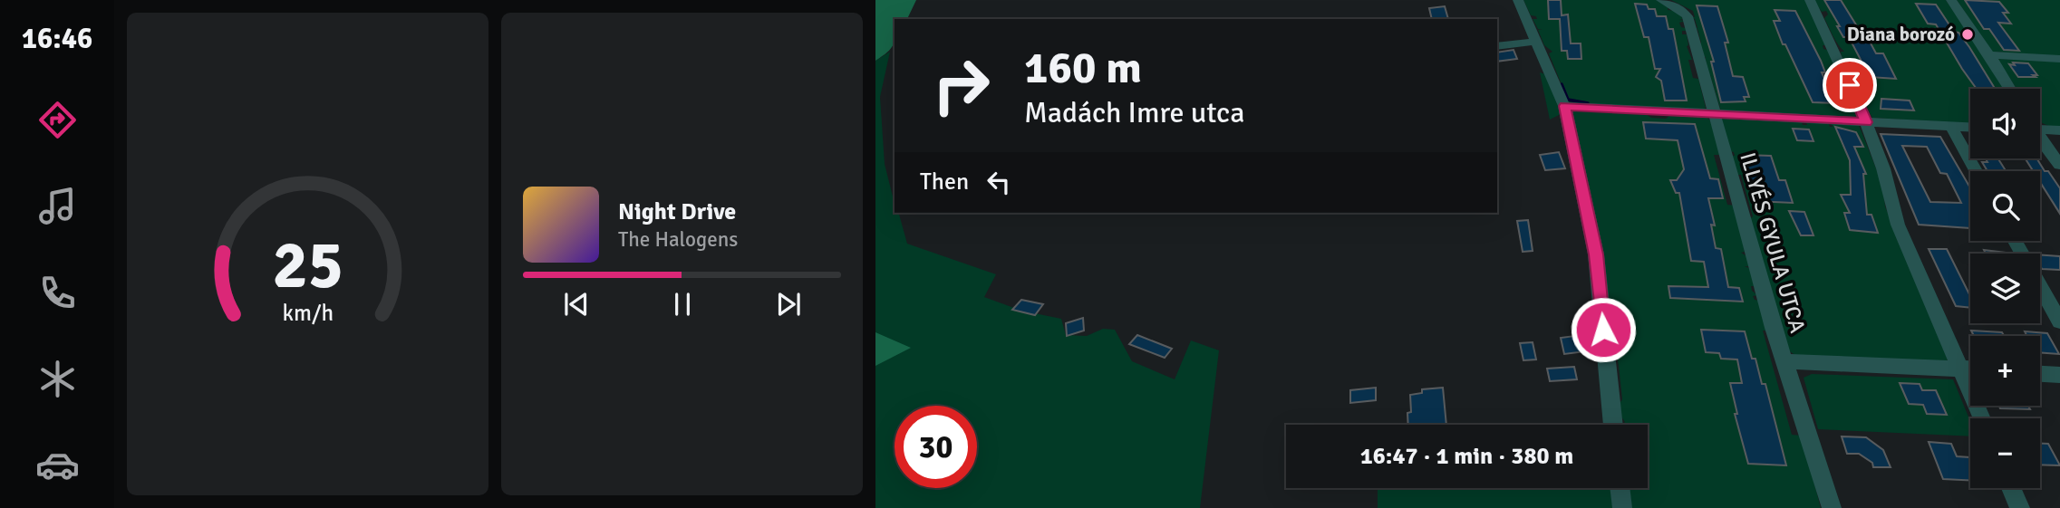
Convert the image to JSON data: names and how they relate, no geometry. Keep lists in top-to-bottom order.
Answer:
{
  "streets": {
    "street": ["ILLYÉS GYULA UTCA"]
  },
  "places": ["Diana borozó"],
  "page": {
    "tabs": "16:46",
    "turn": ["160 m", "Madách Imre utca"],
    "map_buttons": ["+", "−"],
    "then": "Then",
    "song": ["Night Drive", "The Halogens"],
    "limit": "30",
    "trip": "16:47 · 1 min · 380 m",
    "gauge": ["25", "km/h"]
  }
}
